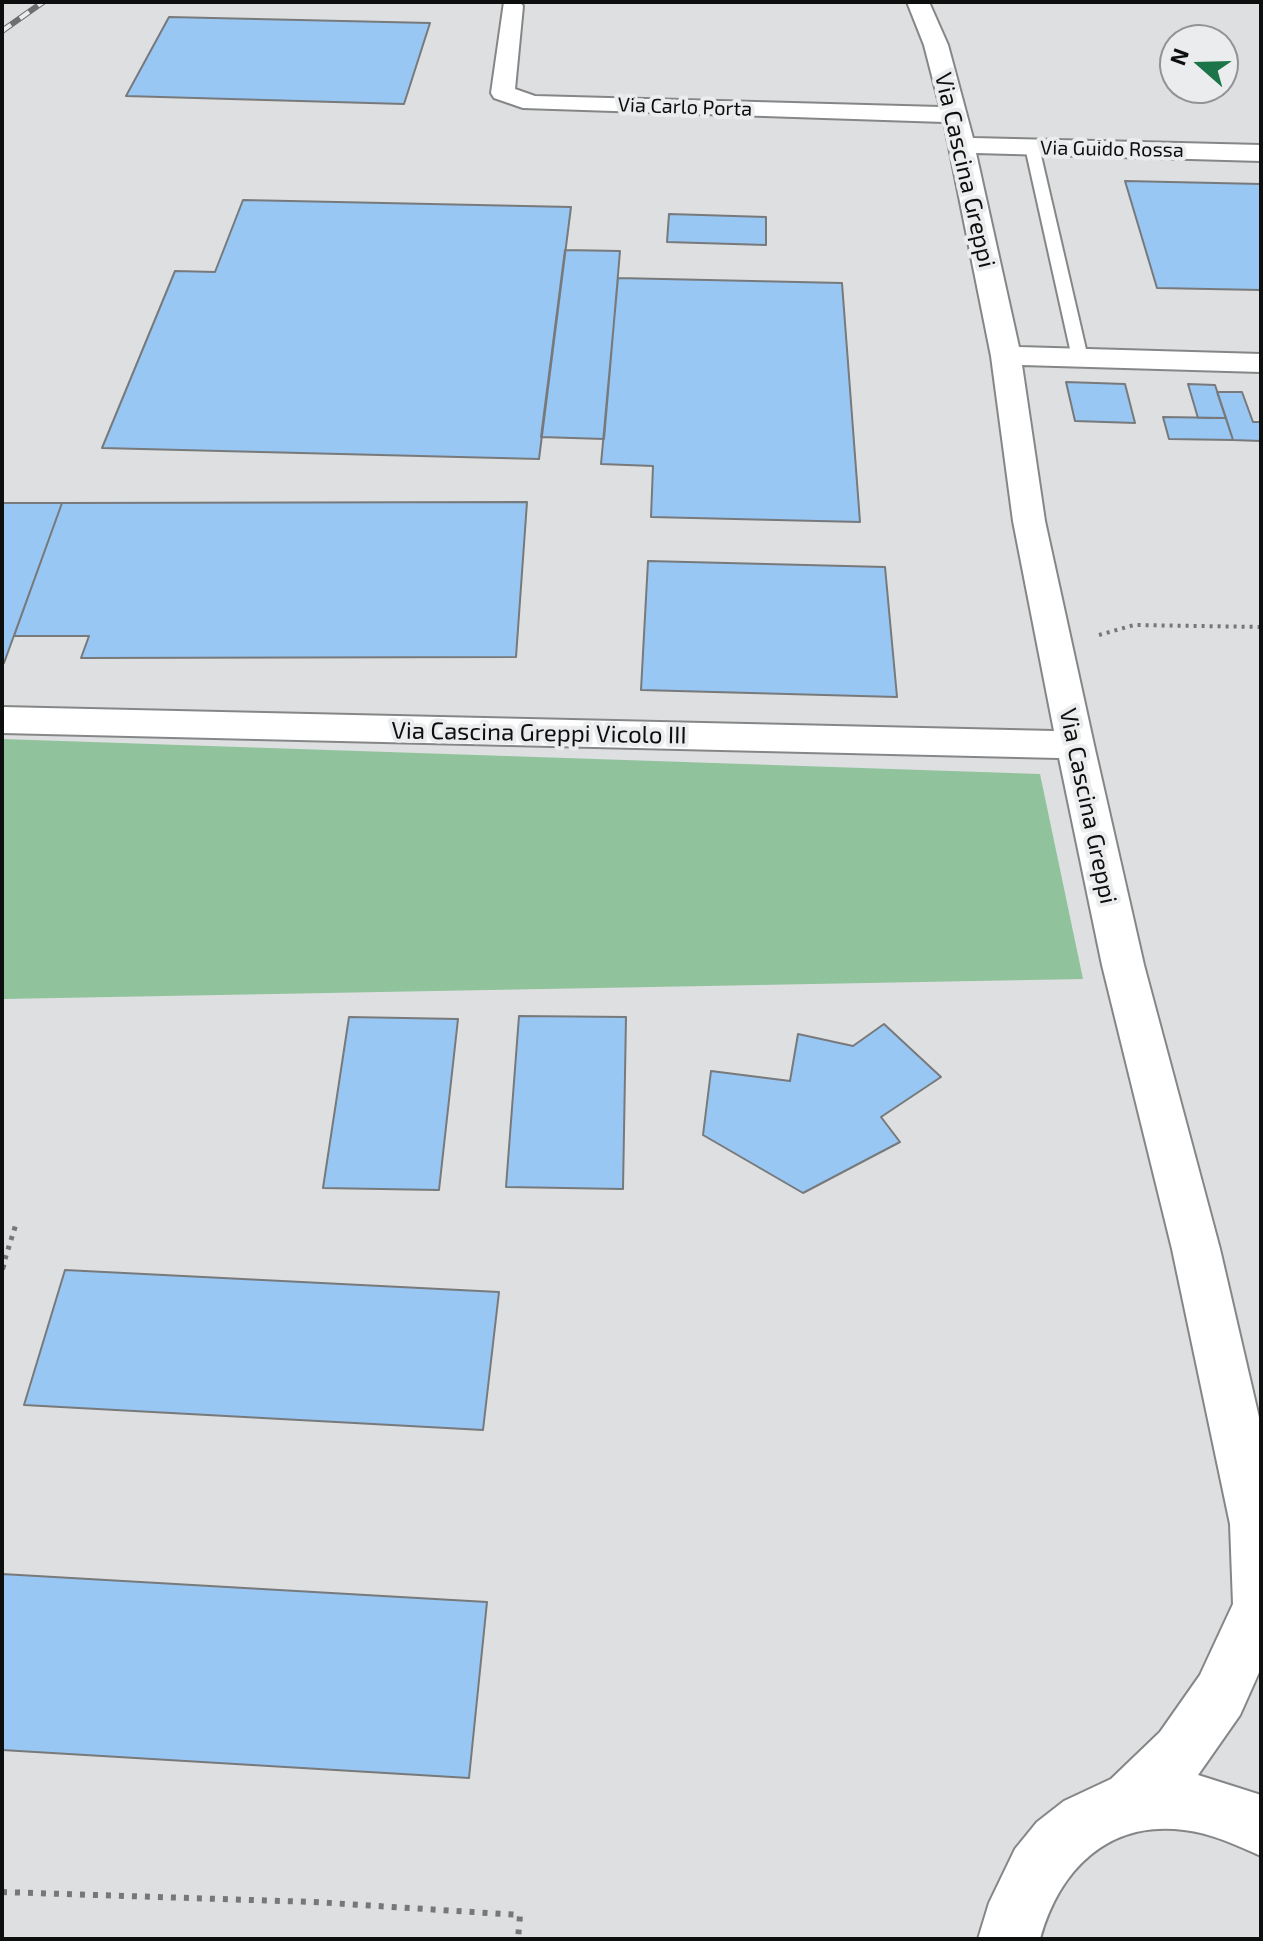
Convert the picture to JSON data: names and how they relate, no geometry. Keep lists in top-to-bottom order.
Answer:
{
  "streets": {
    "street": [
      "Via Carlo Porta",
      "Via Guido Rossa",
      "Via Cascina Greppi",
      "Via Cascina Greppi Vicolo III"
    ]
  },
  "crossings": [
    ["Via Carlo Porta", "Via Guido Rossa"],
    ["Via Carlo Porta", "Via Cascina Greppi"],
    ["Via Guido Rossa", "Via Cascina Greppi"],
    ["Via Cascina Greppi", "Via Cascina Greppi Vicolo III"]
  ],
  "north": "left"
}
